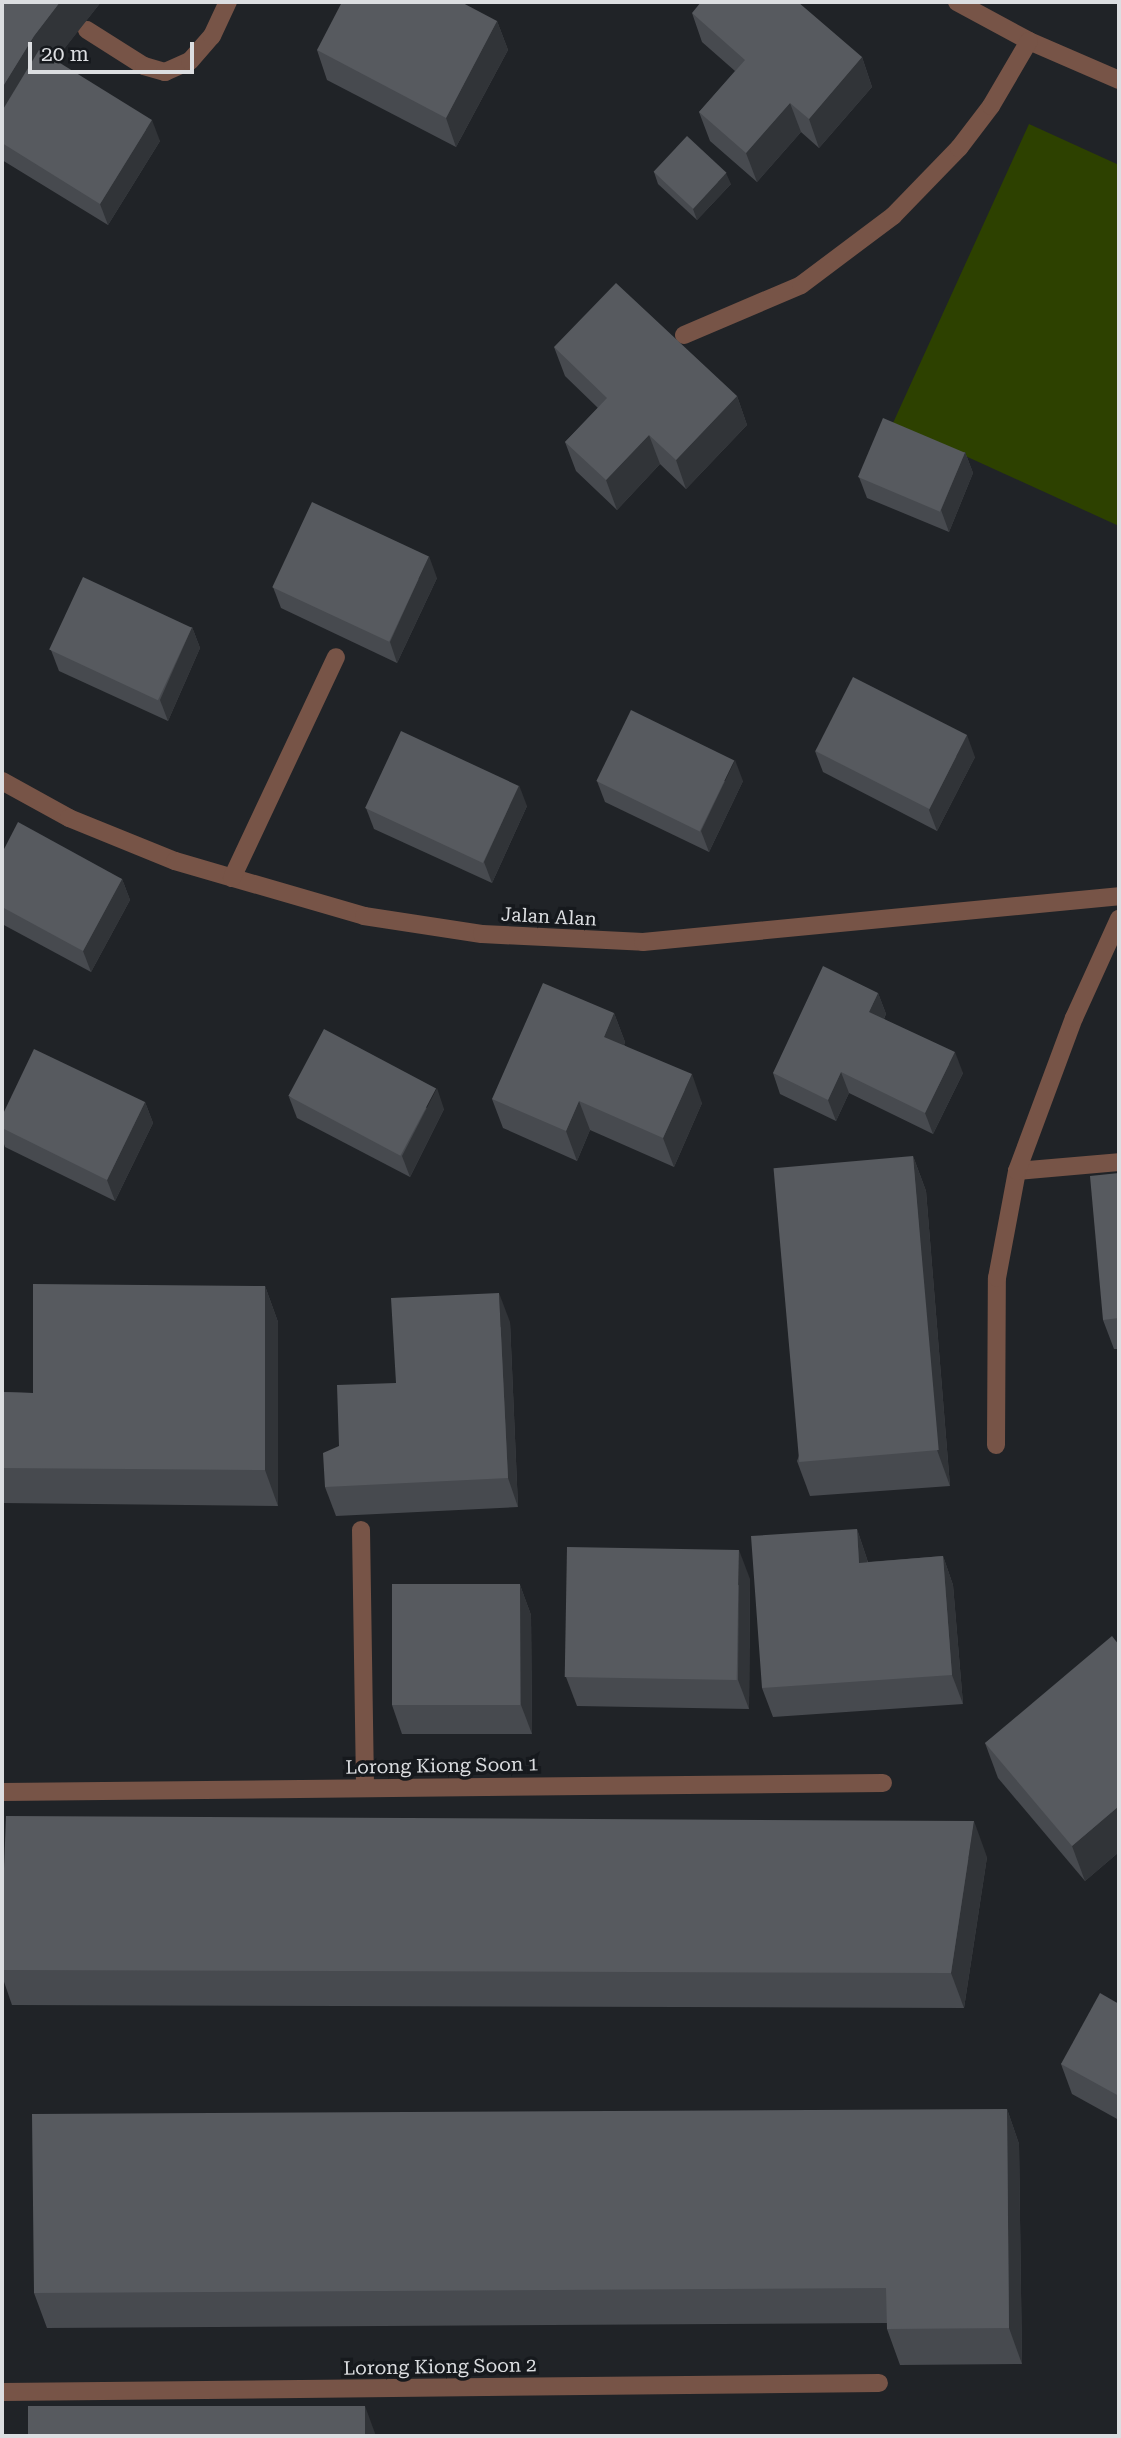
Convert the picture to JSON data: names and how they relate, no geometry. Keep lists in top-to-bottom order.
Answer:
{
  "streets": {
    "street": ["Jalan Alan", "Lorong Kiong Soon 1", "Lorong Kiong Soon 2"]
  },
  "scale_bar": "20 m"
}
